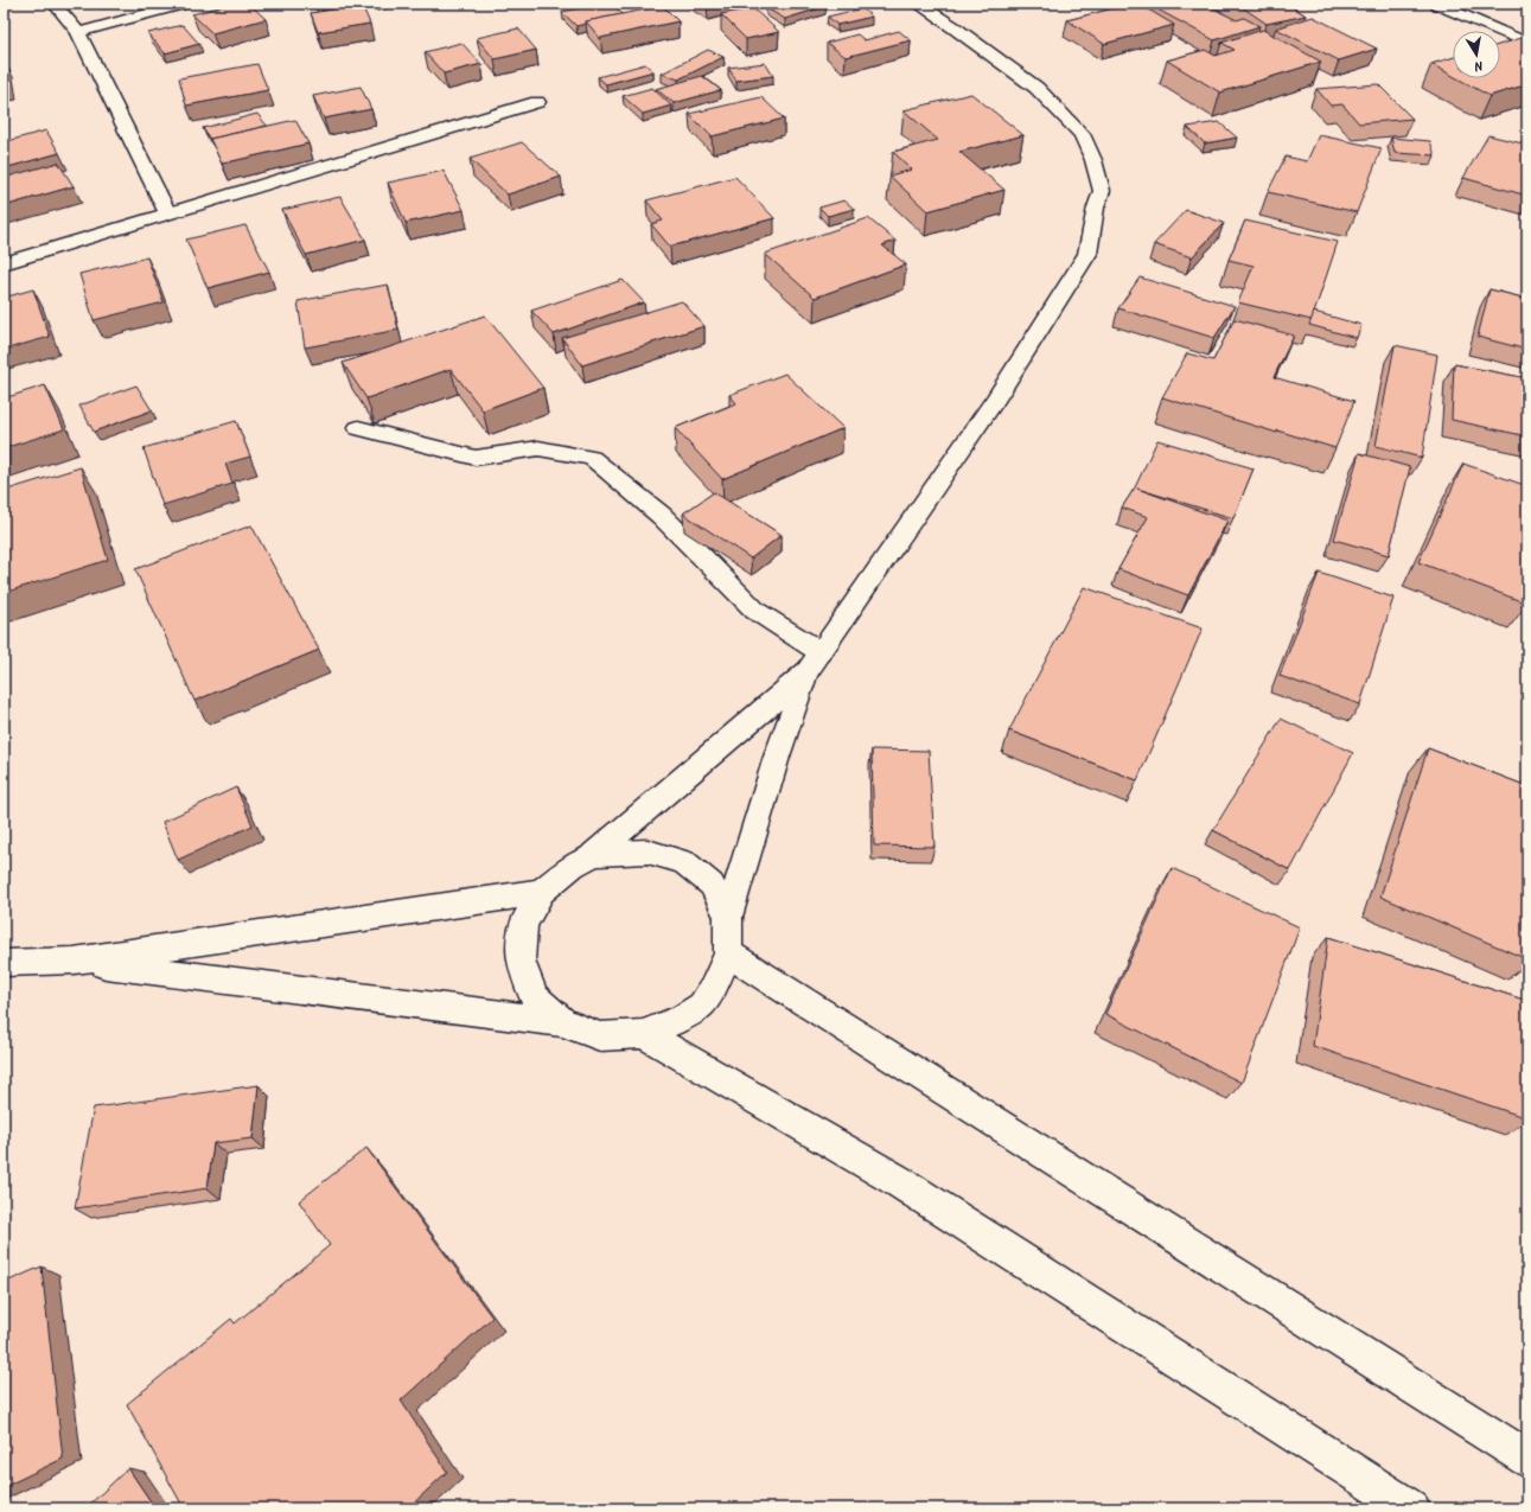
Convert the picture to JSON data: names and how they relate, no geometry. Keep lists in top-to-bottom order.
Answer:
{
  "north": "bottom"
}
